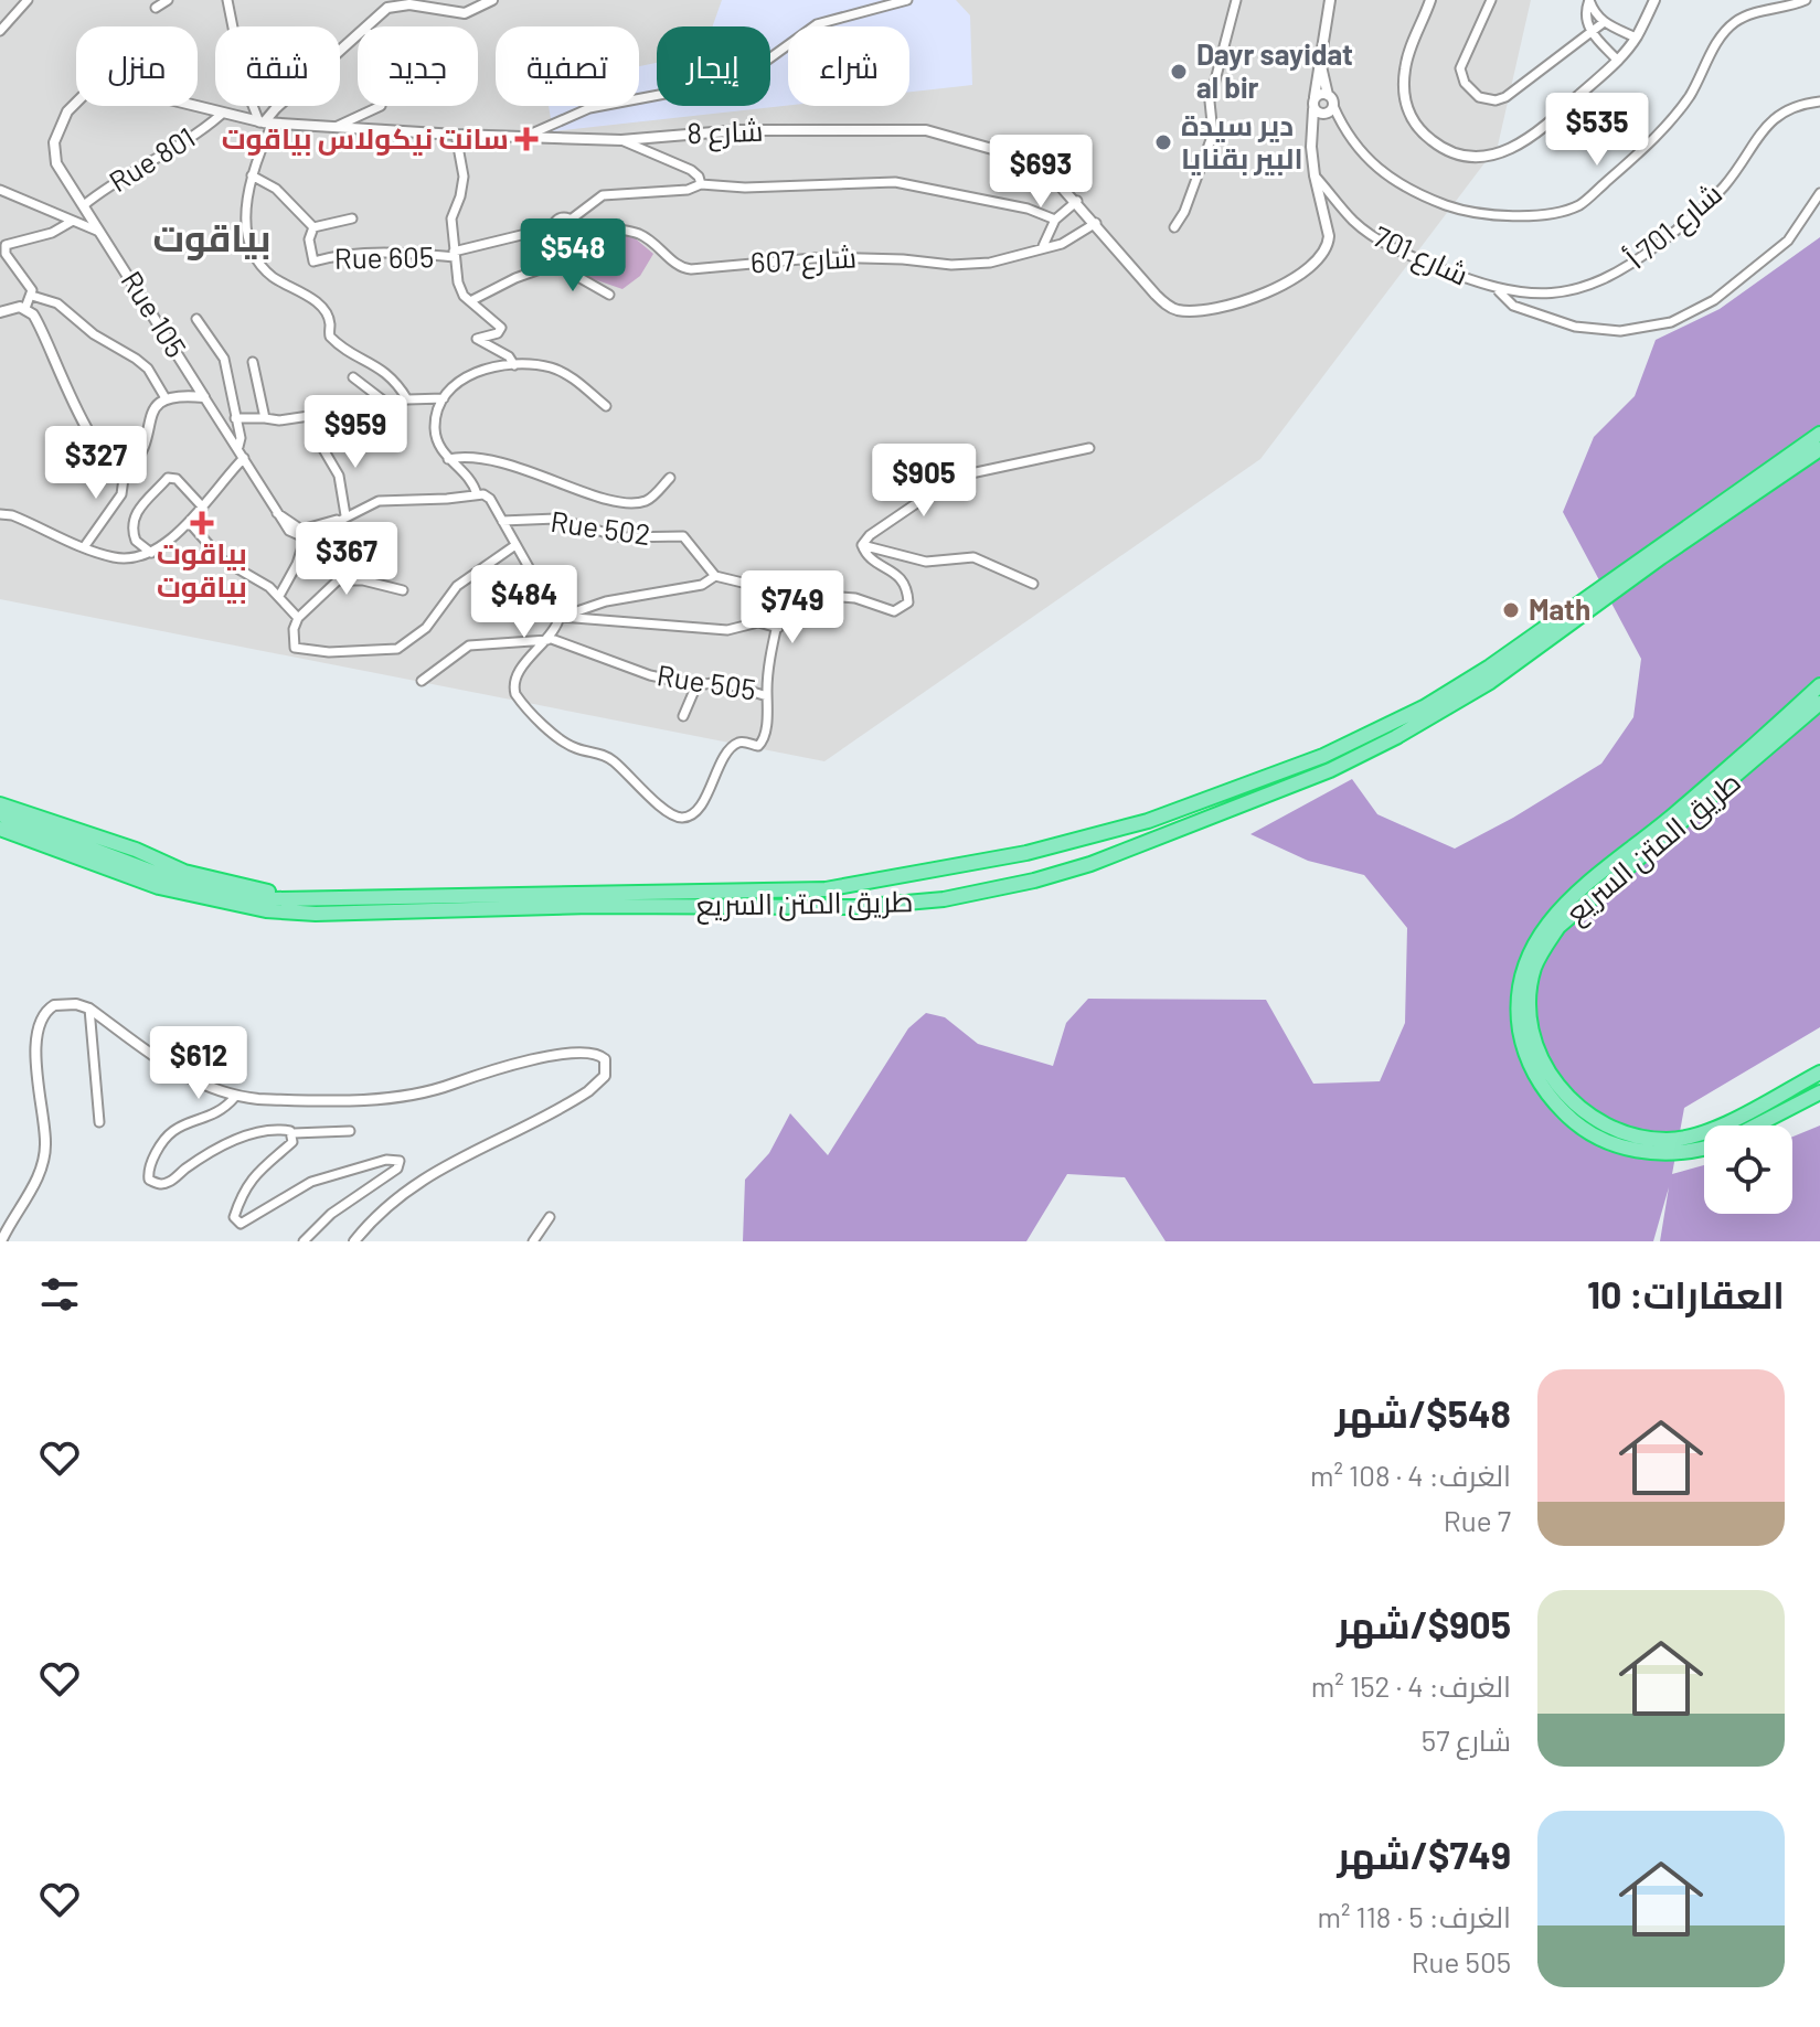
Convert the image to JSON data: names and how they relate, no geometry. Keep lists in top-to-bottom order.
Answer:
{
  "streets": {
    "highway": ["طريق المتن السريع"],
    "street": [
      "شارع 8",
      "Rue 801",
      "شارع 701 أ",
      "شارع 701",
      "Rue 605",
      "شارع 607",
      "Rue 105",
      "Rue 502",
      "Rue 505"
    ]
  },
  "crossings": [
    ["شارع 8", "Rue 801"],
    ["شارع 8", "شارع 701"],
    ["شارع 8", "شارع 607"],
    ["شارع 8", "Rue 105"],
    ["شارع 701 أ", "شارع 701"],
    ["Rue 605", "شارع 607"]
  ],
  "districts": ["بياقوت"],
  "places": {
    "other": ["Dayr sayidat al bir", "دير سيدة البير بقنايا", "Math"],
    "health": ["سانت نيكولاس بياقوت", "بياقوت بياقوت"]
  },
  "page": {
    "chip": [
      "شراء",
      "إيجار",
      "تصفية",
      "جديد",
      "شقة",
      "منزل"
    ],
    "price": [
      "$535",
      "$693",
      "$548",
      "$959",
      "$327",
      "$905",
      "$367",
      "$484",
      "$749",
      "$612"
    ],
    "heading": "العقارات: 10",
    "list": [
      {
        "name": "$548/شهر",
        "note": "الغرف: 4 · 108 m² · Rue 7"
      },
      {
        "name": "$905/شهر",
        "note": "الغرف: 4 · 152 m² · شارع 57"
      },
      {
        "name": "$749/شهر",
        "note": "الغرف: 5 · 118 m² · Rue 505"
      }
    ]
  }
}
